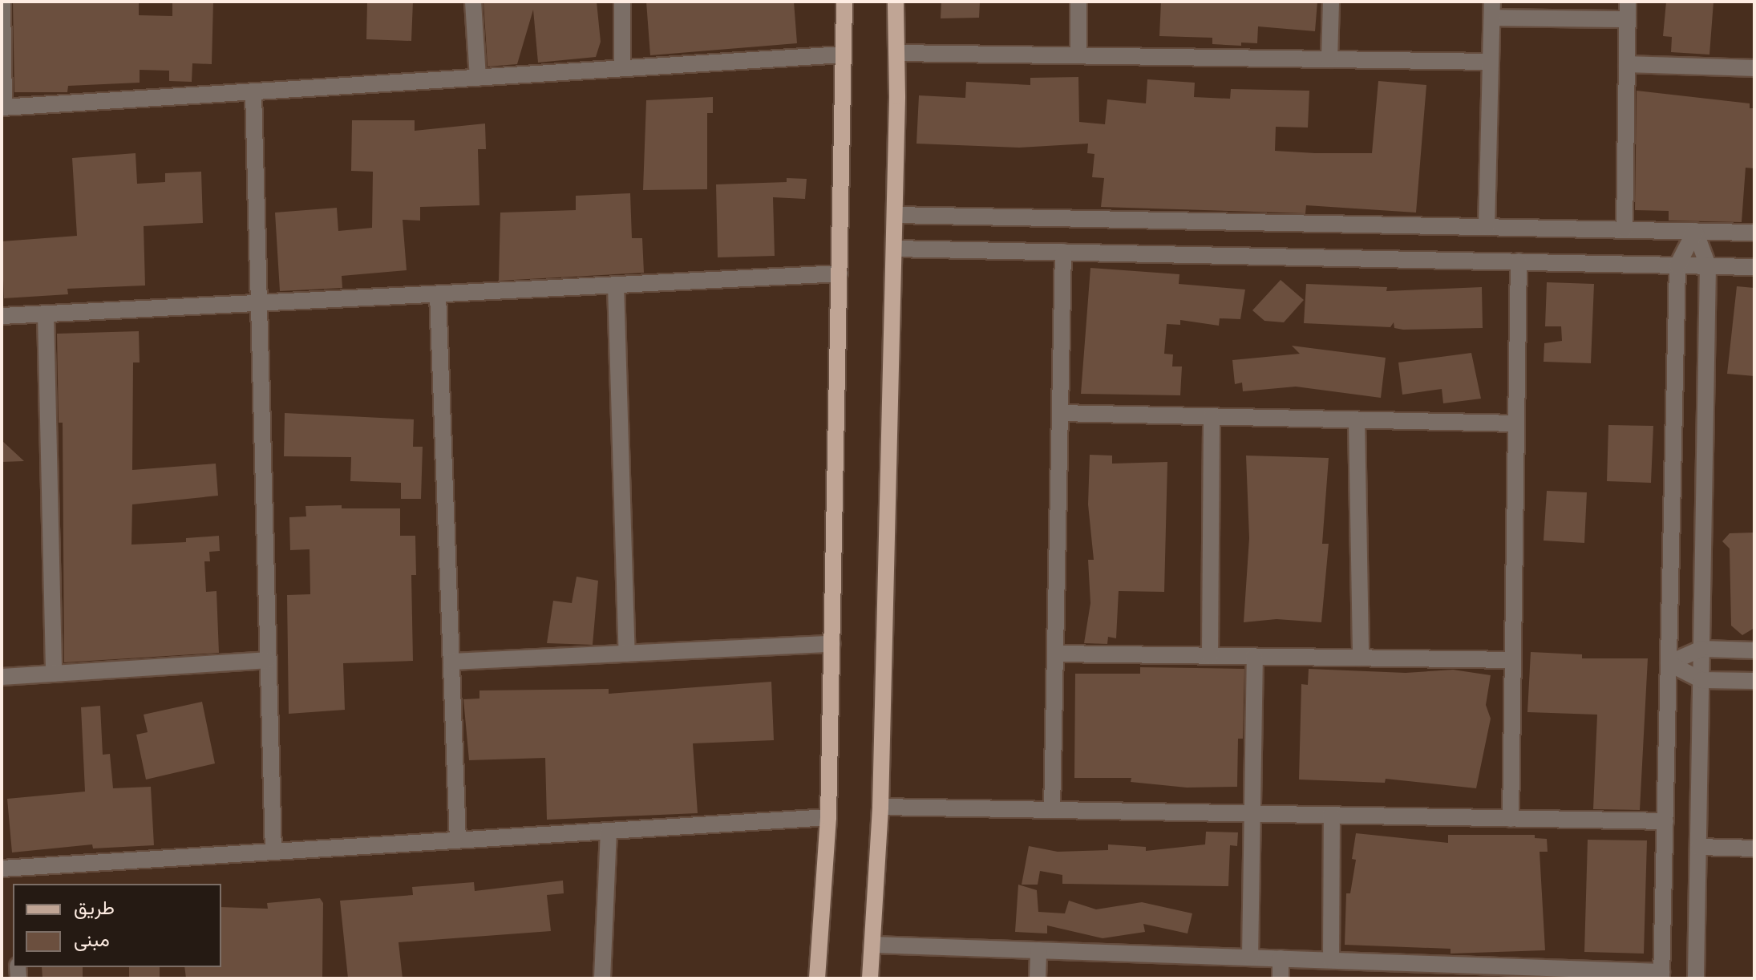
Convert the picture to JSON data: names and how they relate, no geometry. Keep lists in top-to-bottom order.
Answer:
{
  "legend": ["طريق", "مبنى"]
}
